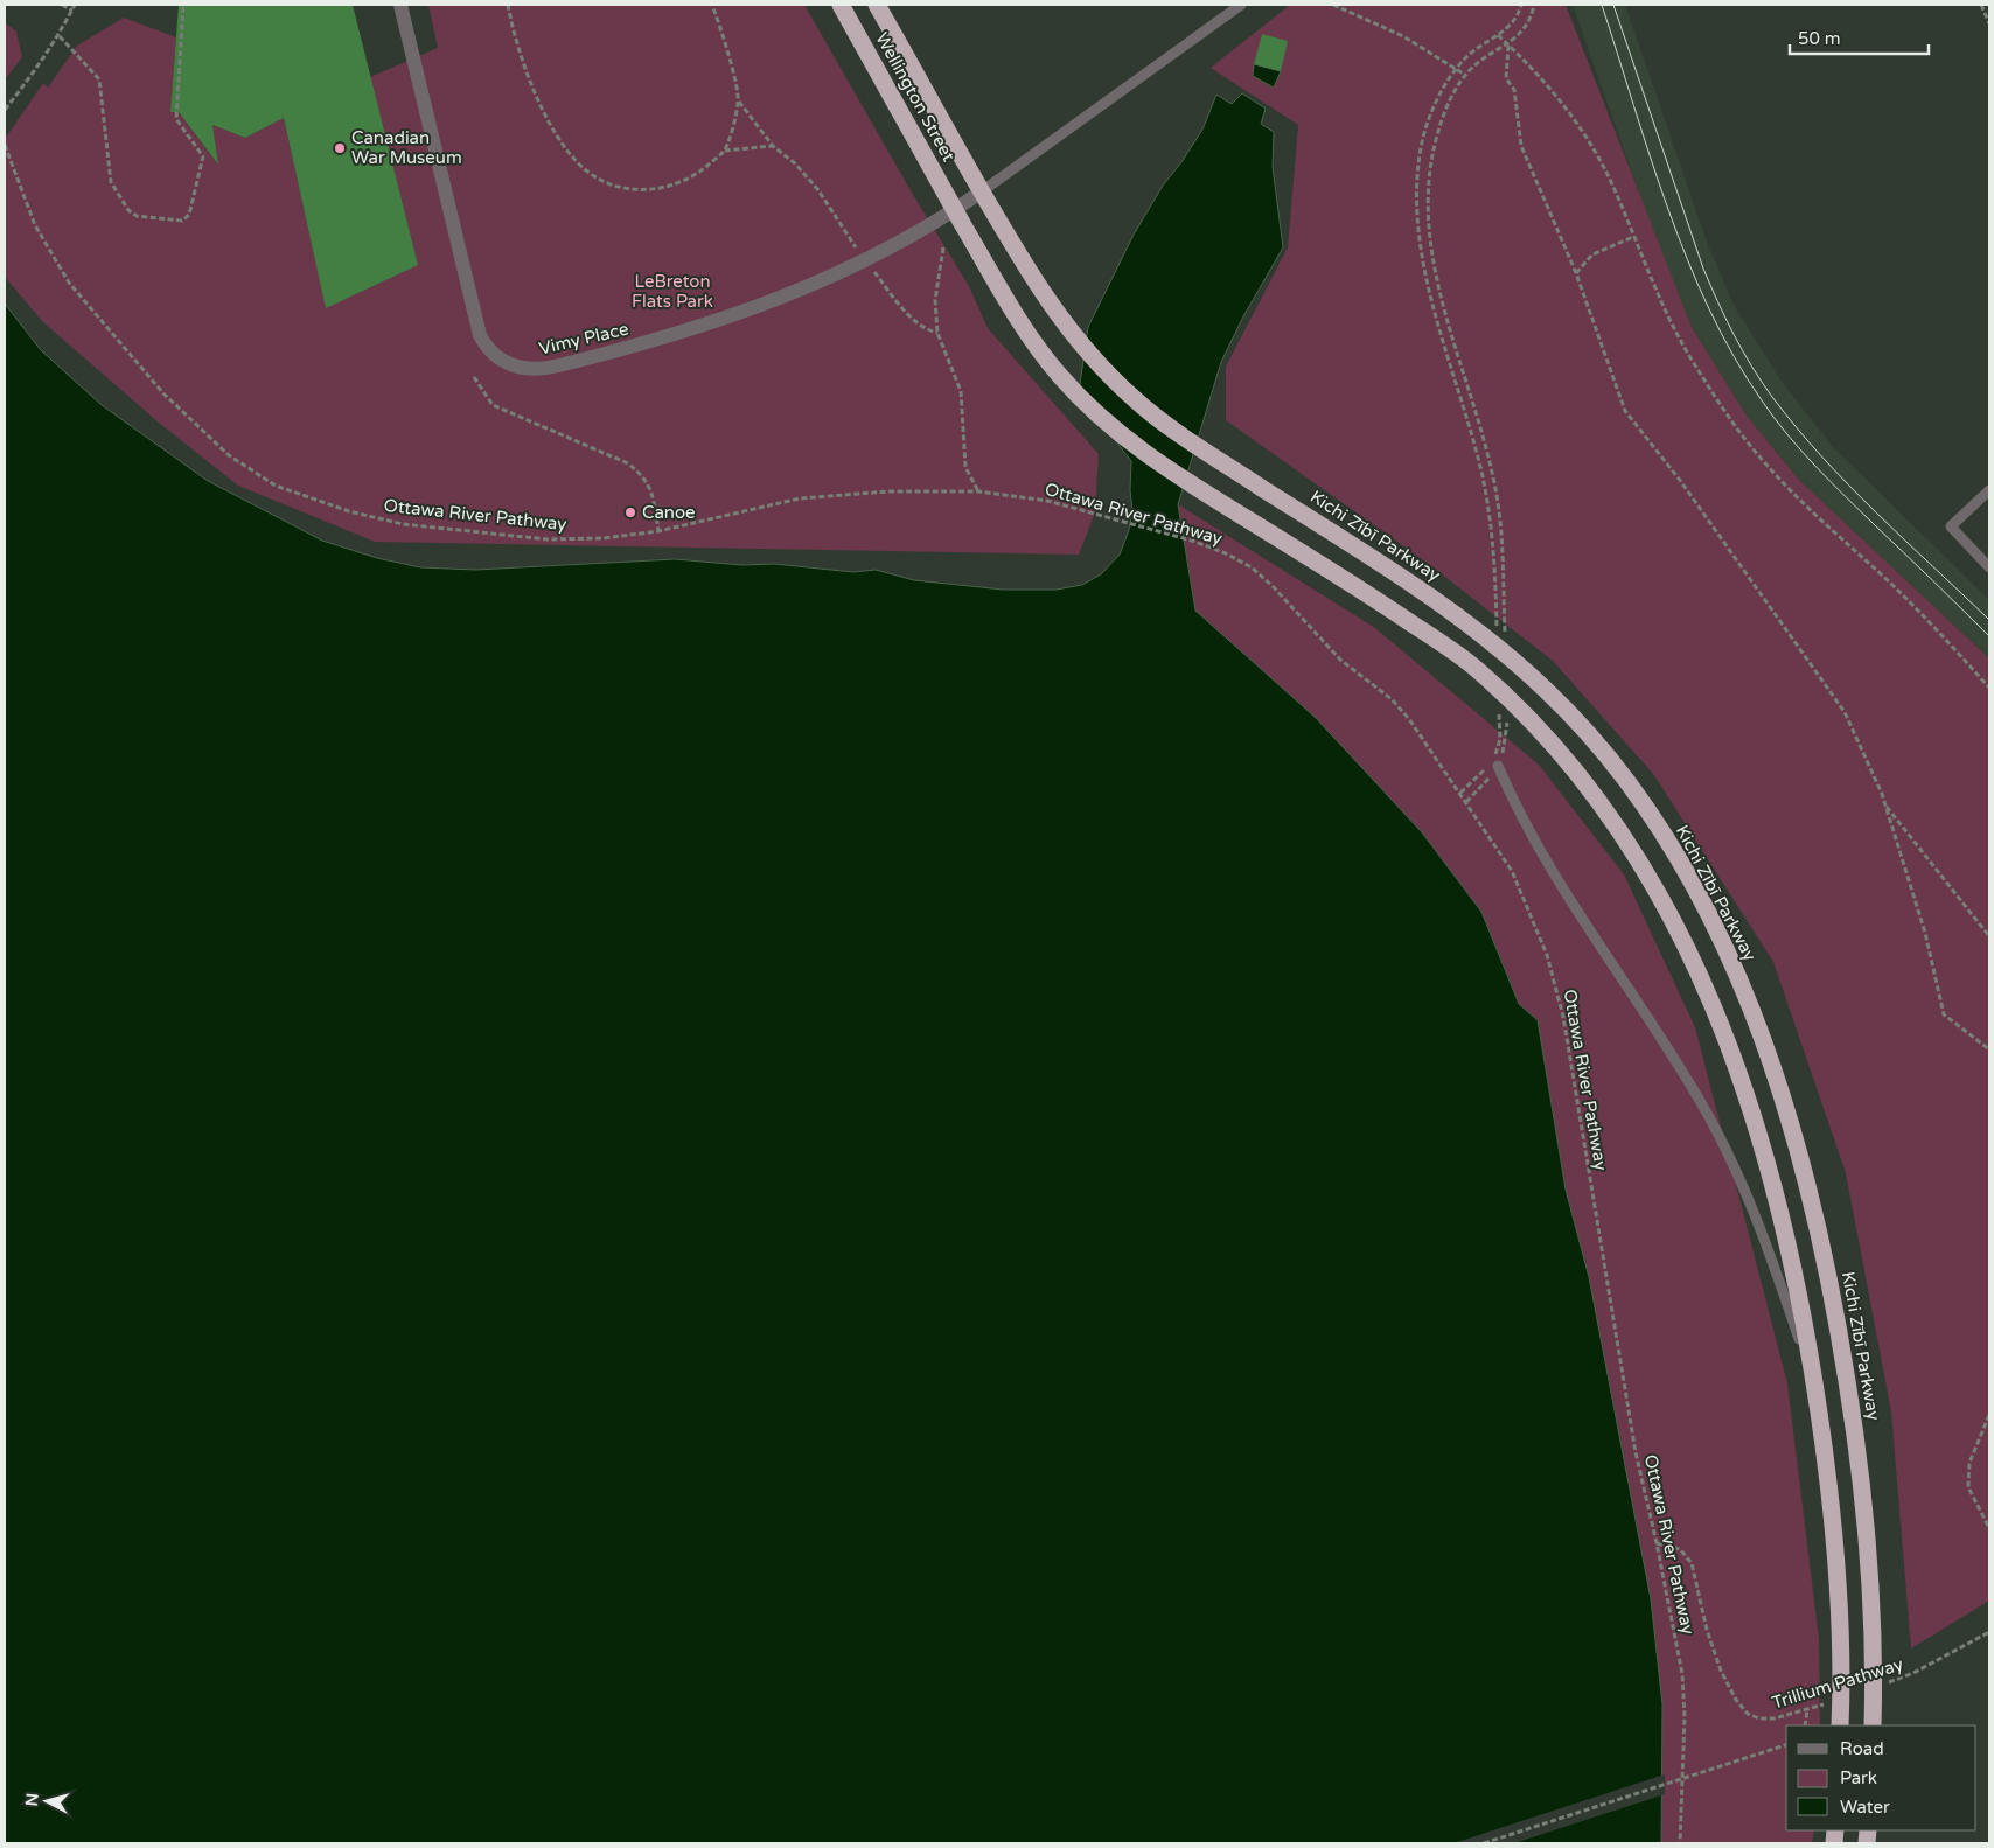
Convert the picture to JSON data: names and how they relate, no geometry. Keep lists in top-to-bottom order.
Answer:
{
  "streets": {
    "highway": ["Wellington Street", "Kichi Zībī Parkway"],
    "street": ["Vimy Place"],
    "path": ["Ottawa River Pathway", "Trillium Pathway"]
  },
  "crossings": [
    ["Wellington Street", "Vimy Place"],
    ["Wellington Street", "Kichi Zībī Parkway"],
    ["Vimy Place", "Kichi Zībī Parkway"],
    ["Ottawa River Pathway", "Trillium Pathway"]
  ],
  "parks": ["LeBreton Flats Park"],
  "places": ["Canadian War Museum", "Canoe"],
  "legend": ["Road", "Park", "Water"],
  "scale_bar": "50 m",
  "north": "left"
}
